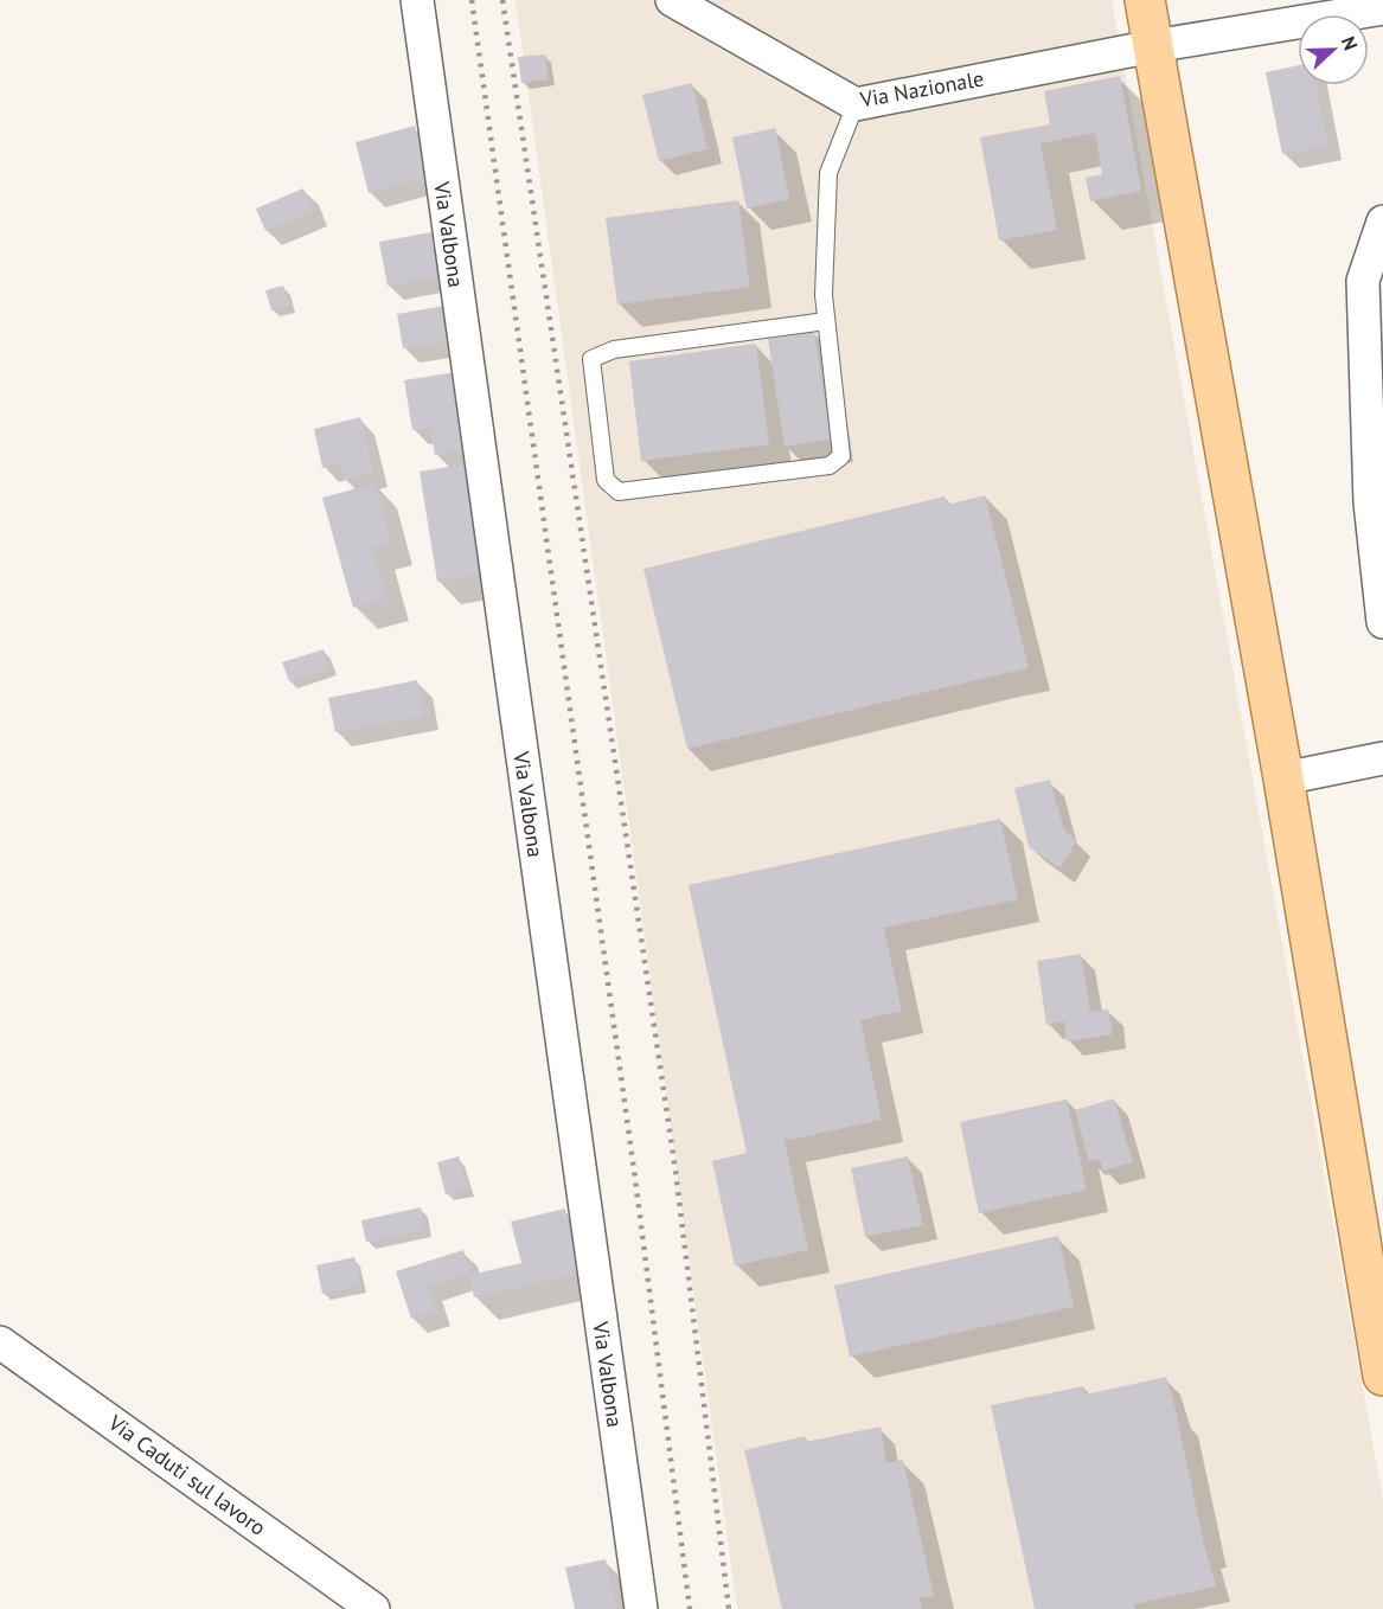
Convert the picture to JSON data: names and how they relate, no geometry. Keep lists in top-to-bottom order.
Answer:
{
  "streets": {
    "street": ["Via Nazionale", "Via Valbona", "Via Caduti sul lavoro"]
  },
  "north": "right"
}
